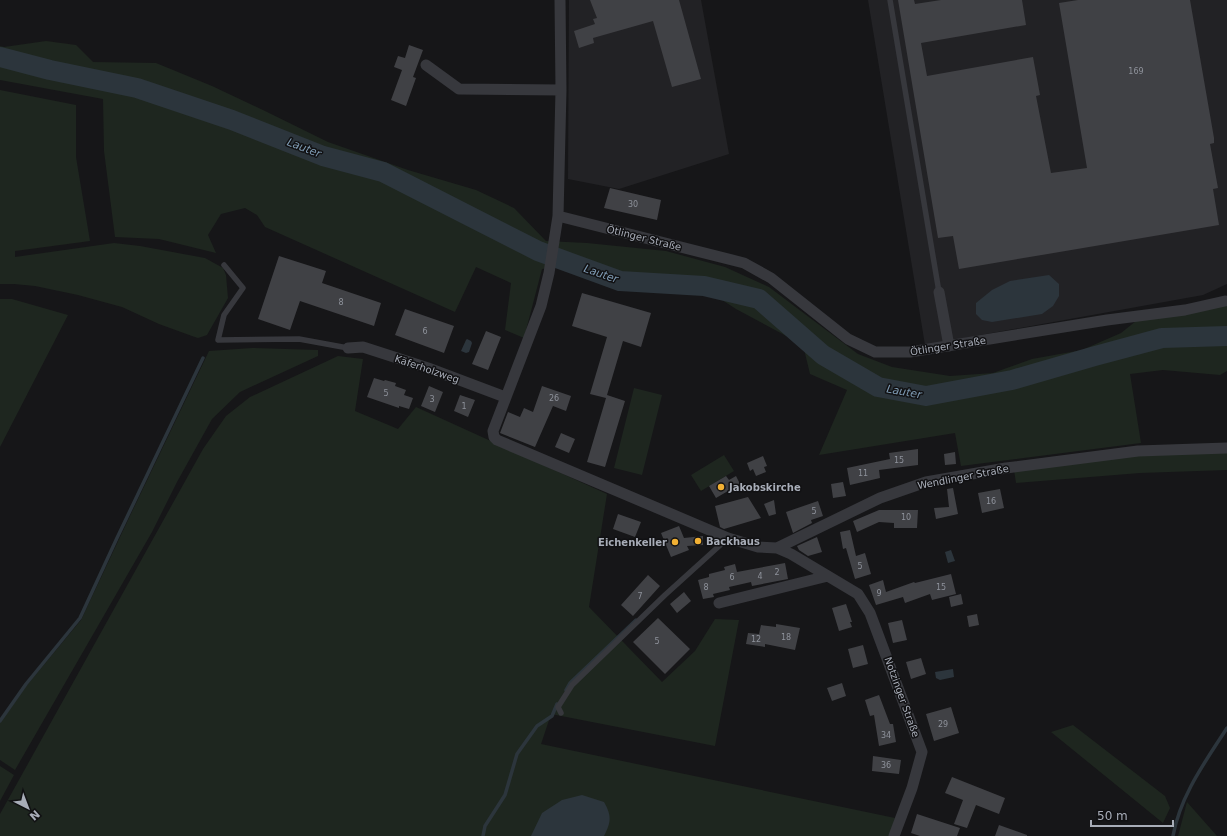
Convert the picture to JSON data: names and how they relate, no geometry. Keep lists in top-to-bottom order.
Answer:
{
  "streets": {
    "street": [
      "Ötlinger Straße",
      "Käferholzweg",
      "Wendlinger Straße",
      "Notzinger Straße"
    ]
  },
  "crossings": [
    ["Wendlinger Straße", "Notzinger Straße"]
  ],
  "water": ["Lauter"],
  "places": ["Jakobskirche", "Backhaus", "Eichenkeller"],
  "house_numbers": [
    "169",
    "30",
    "8",
    "6",
    "5",
    "26",
    "3",
    "1",
    "15",
    "11",
    "16",
    "5",
    "10",
    "5",
    "2",
    "4",
    "6",
    "8",
    "15",
    "9",
    "7",
    "18",
    "12",
    "5",
    "29",
    "34",
    "36"
  ],
  "scale_bar": "50 m",
  "north": "bottom right"
}
